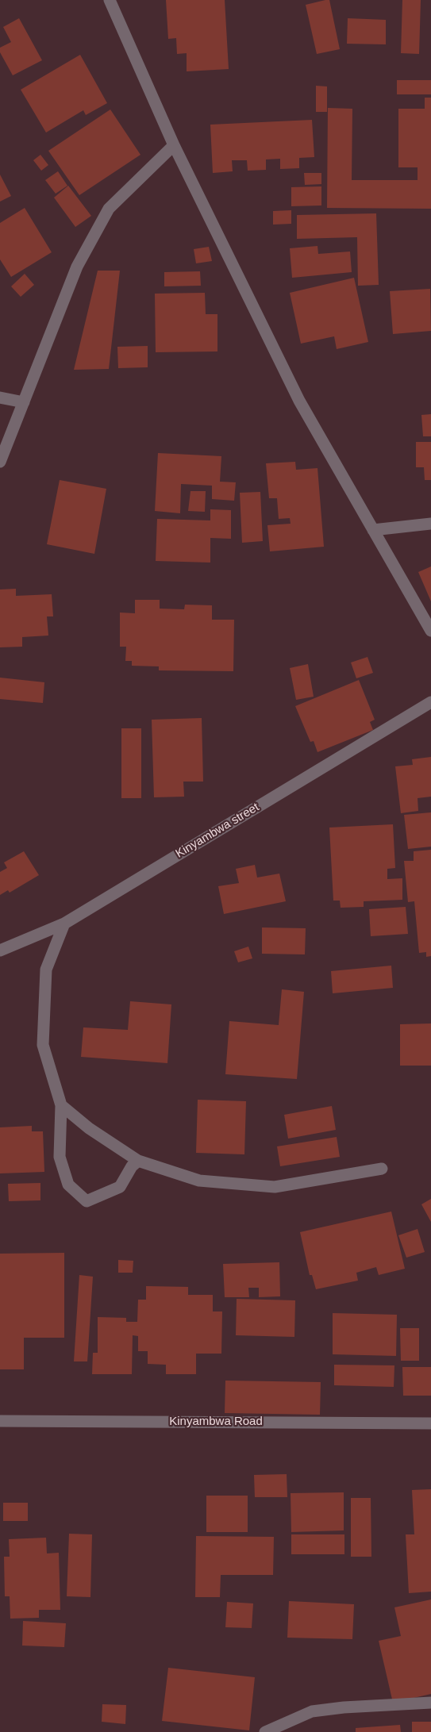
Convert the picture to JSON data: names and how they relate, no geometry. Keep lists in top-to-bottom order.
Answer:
{
  "streets": {
    "street": ["Kinyambwa street", "Kinyambwa Road"]
  }
}
